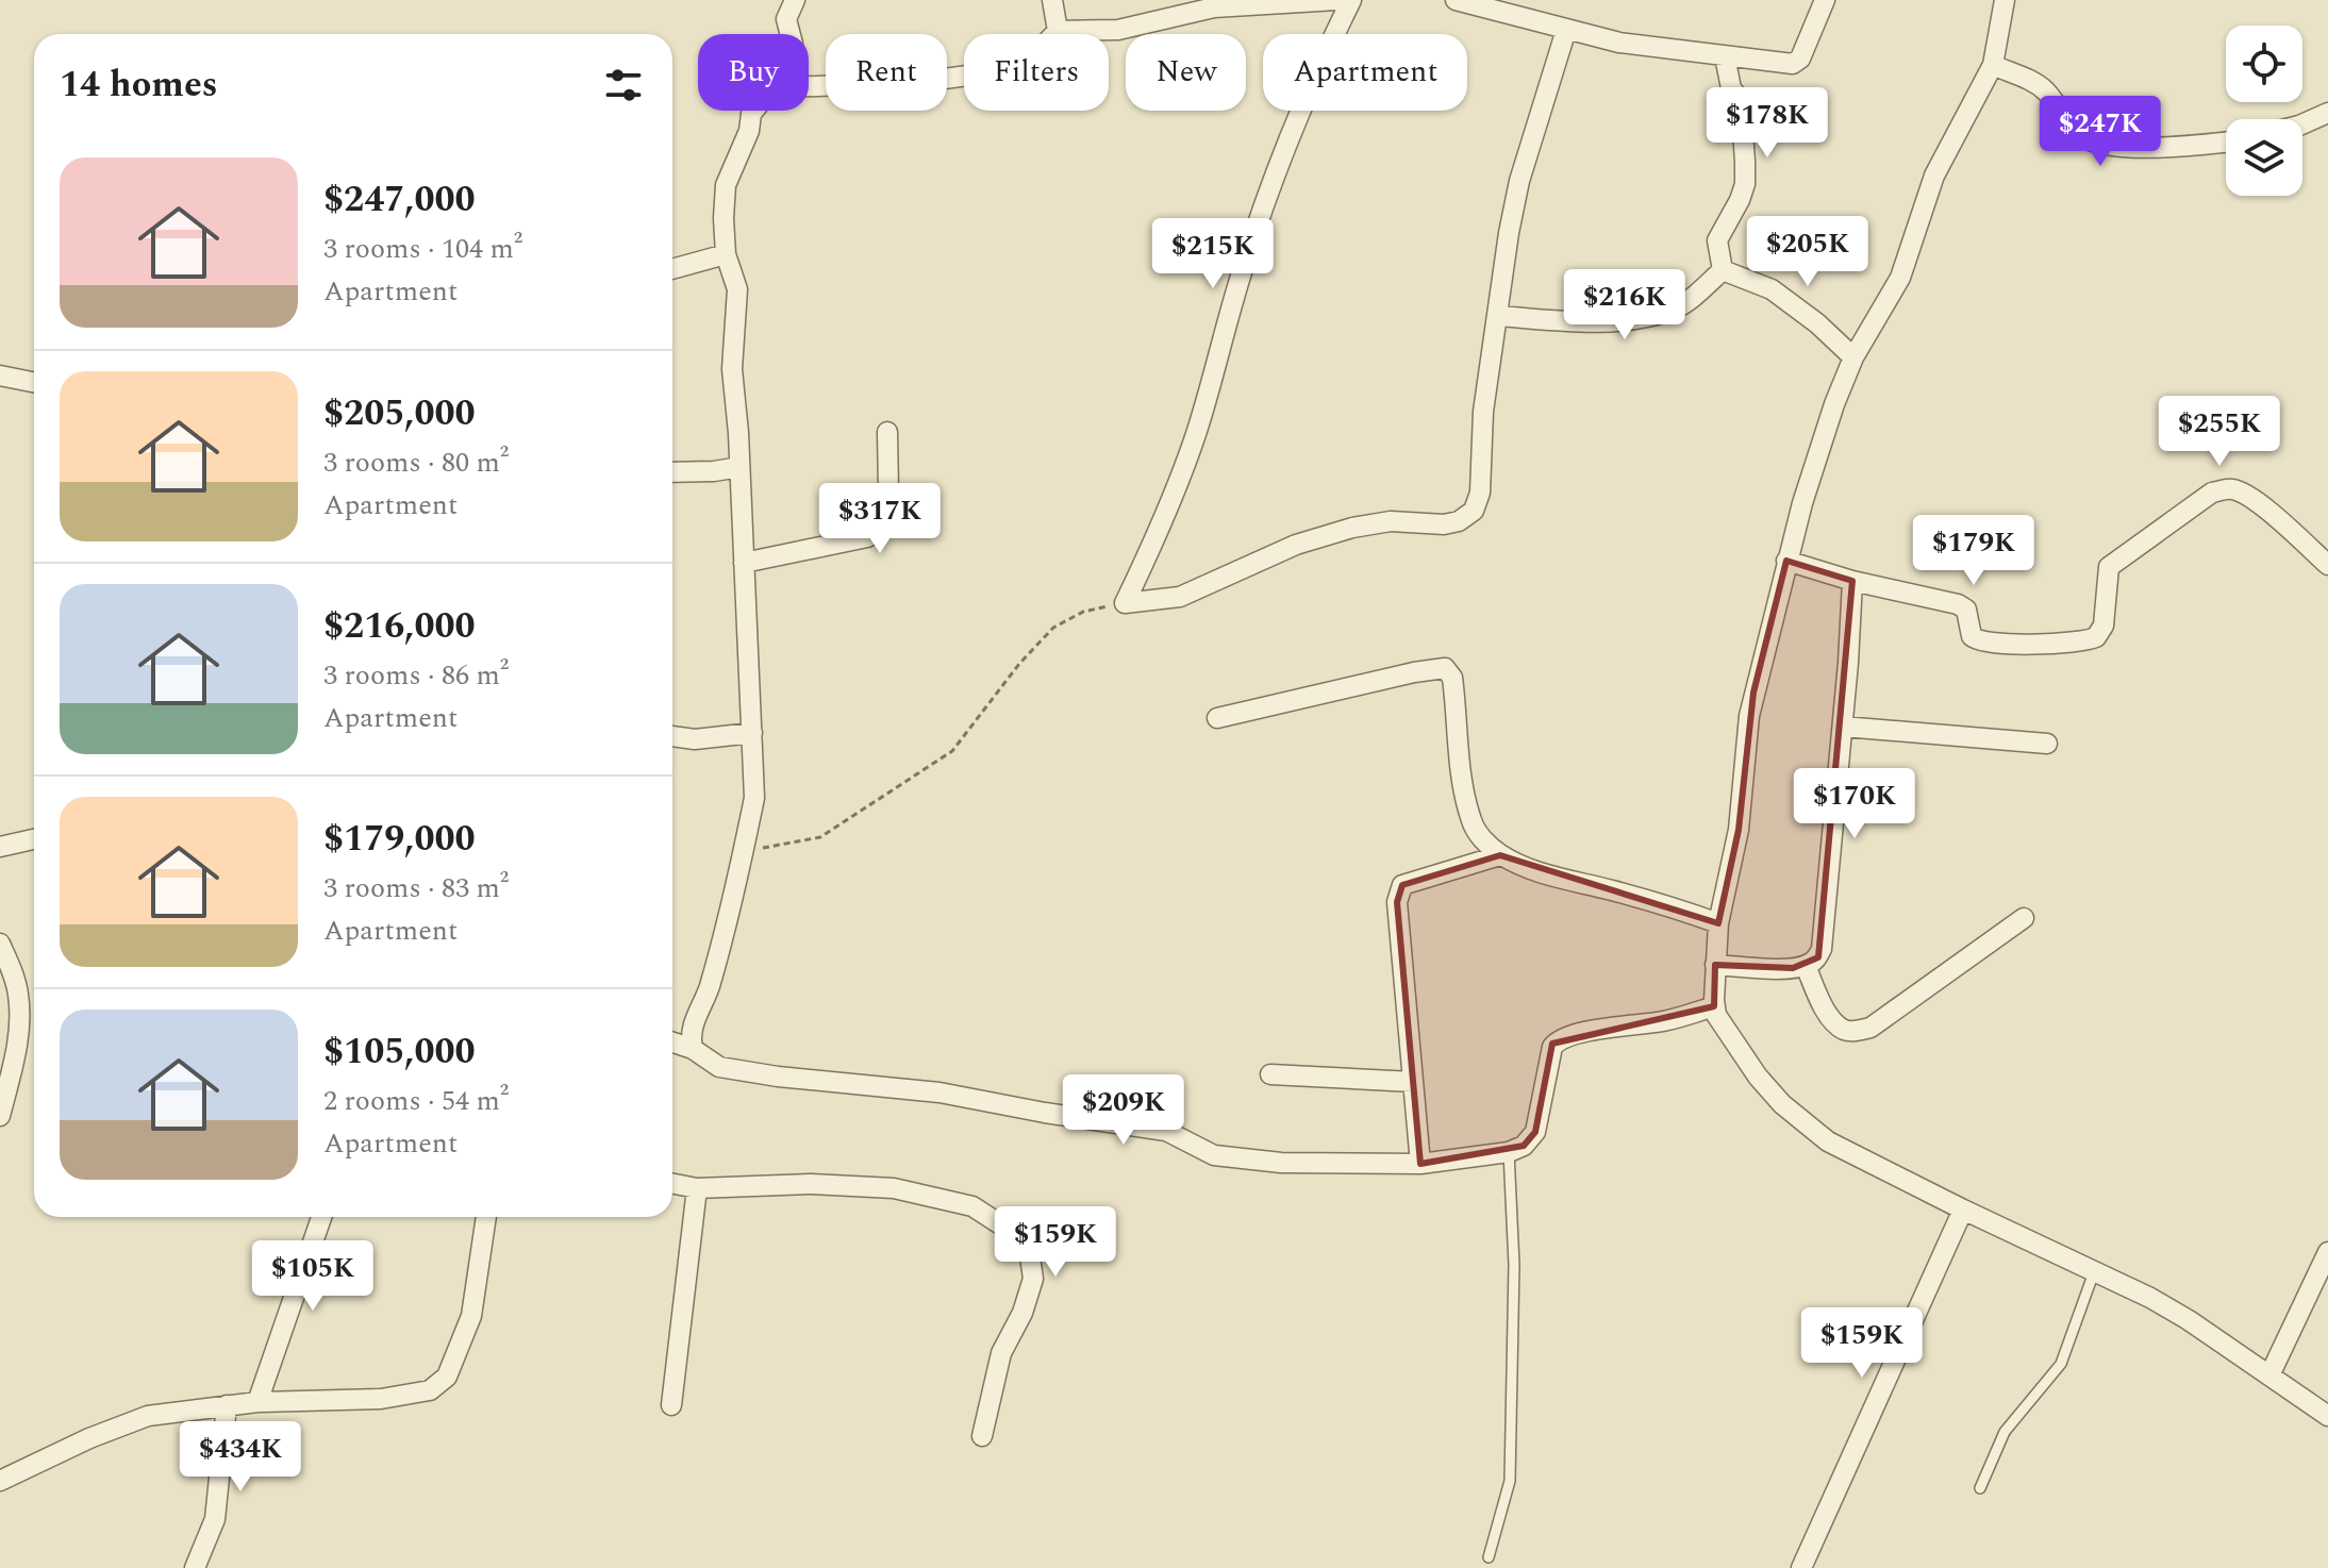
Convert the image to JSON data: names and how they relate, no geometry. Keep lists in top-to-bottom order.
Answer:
{
  "page": {
    "chip": [
      "Buy",
      "Rent",
      "Filters",
      "New",
      "Apartment"
    ],
    "heading": "14 homes",
    "price": [
      "$178K",
      "$247K",
      "$205K",
      "$215K",
      "$216K",
      "$255K",
      "$317K",
      "$179K",
      "$170K",
      "$209K",
      "$159K",
      "$105K",
      "$159K",
      "$434K"
    ],
    "list": [
      {
        "name": "$247,000",
        "note": "3 rooms · 104 m² · Apartment"
      },
      {
        "name": "$205,000",
        "note": "3 rooms · 80 m² · Apartment"
      },
      {
        "name": "$216,000",
        "note": "3 rooms · 86 m² · Apartment"
      },
      {
        "name": "$179,000",
        "note": "3 rooms · 83 m² · Apartment"
      },
      {
        "name": "$105,000",
        "note": "2 rooms · 54 m² · Apartment"
      }
    ]
  }
}
